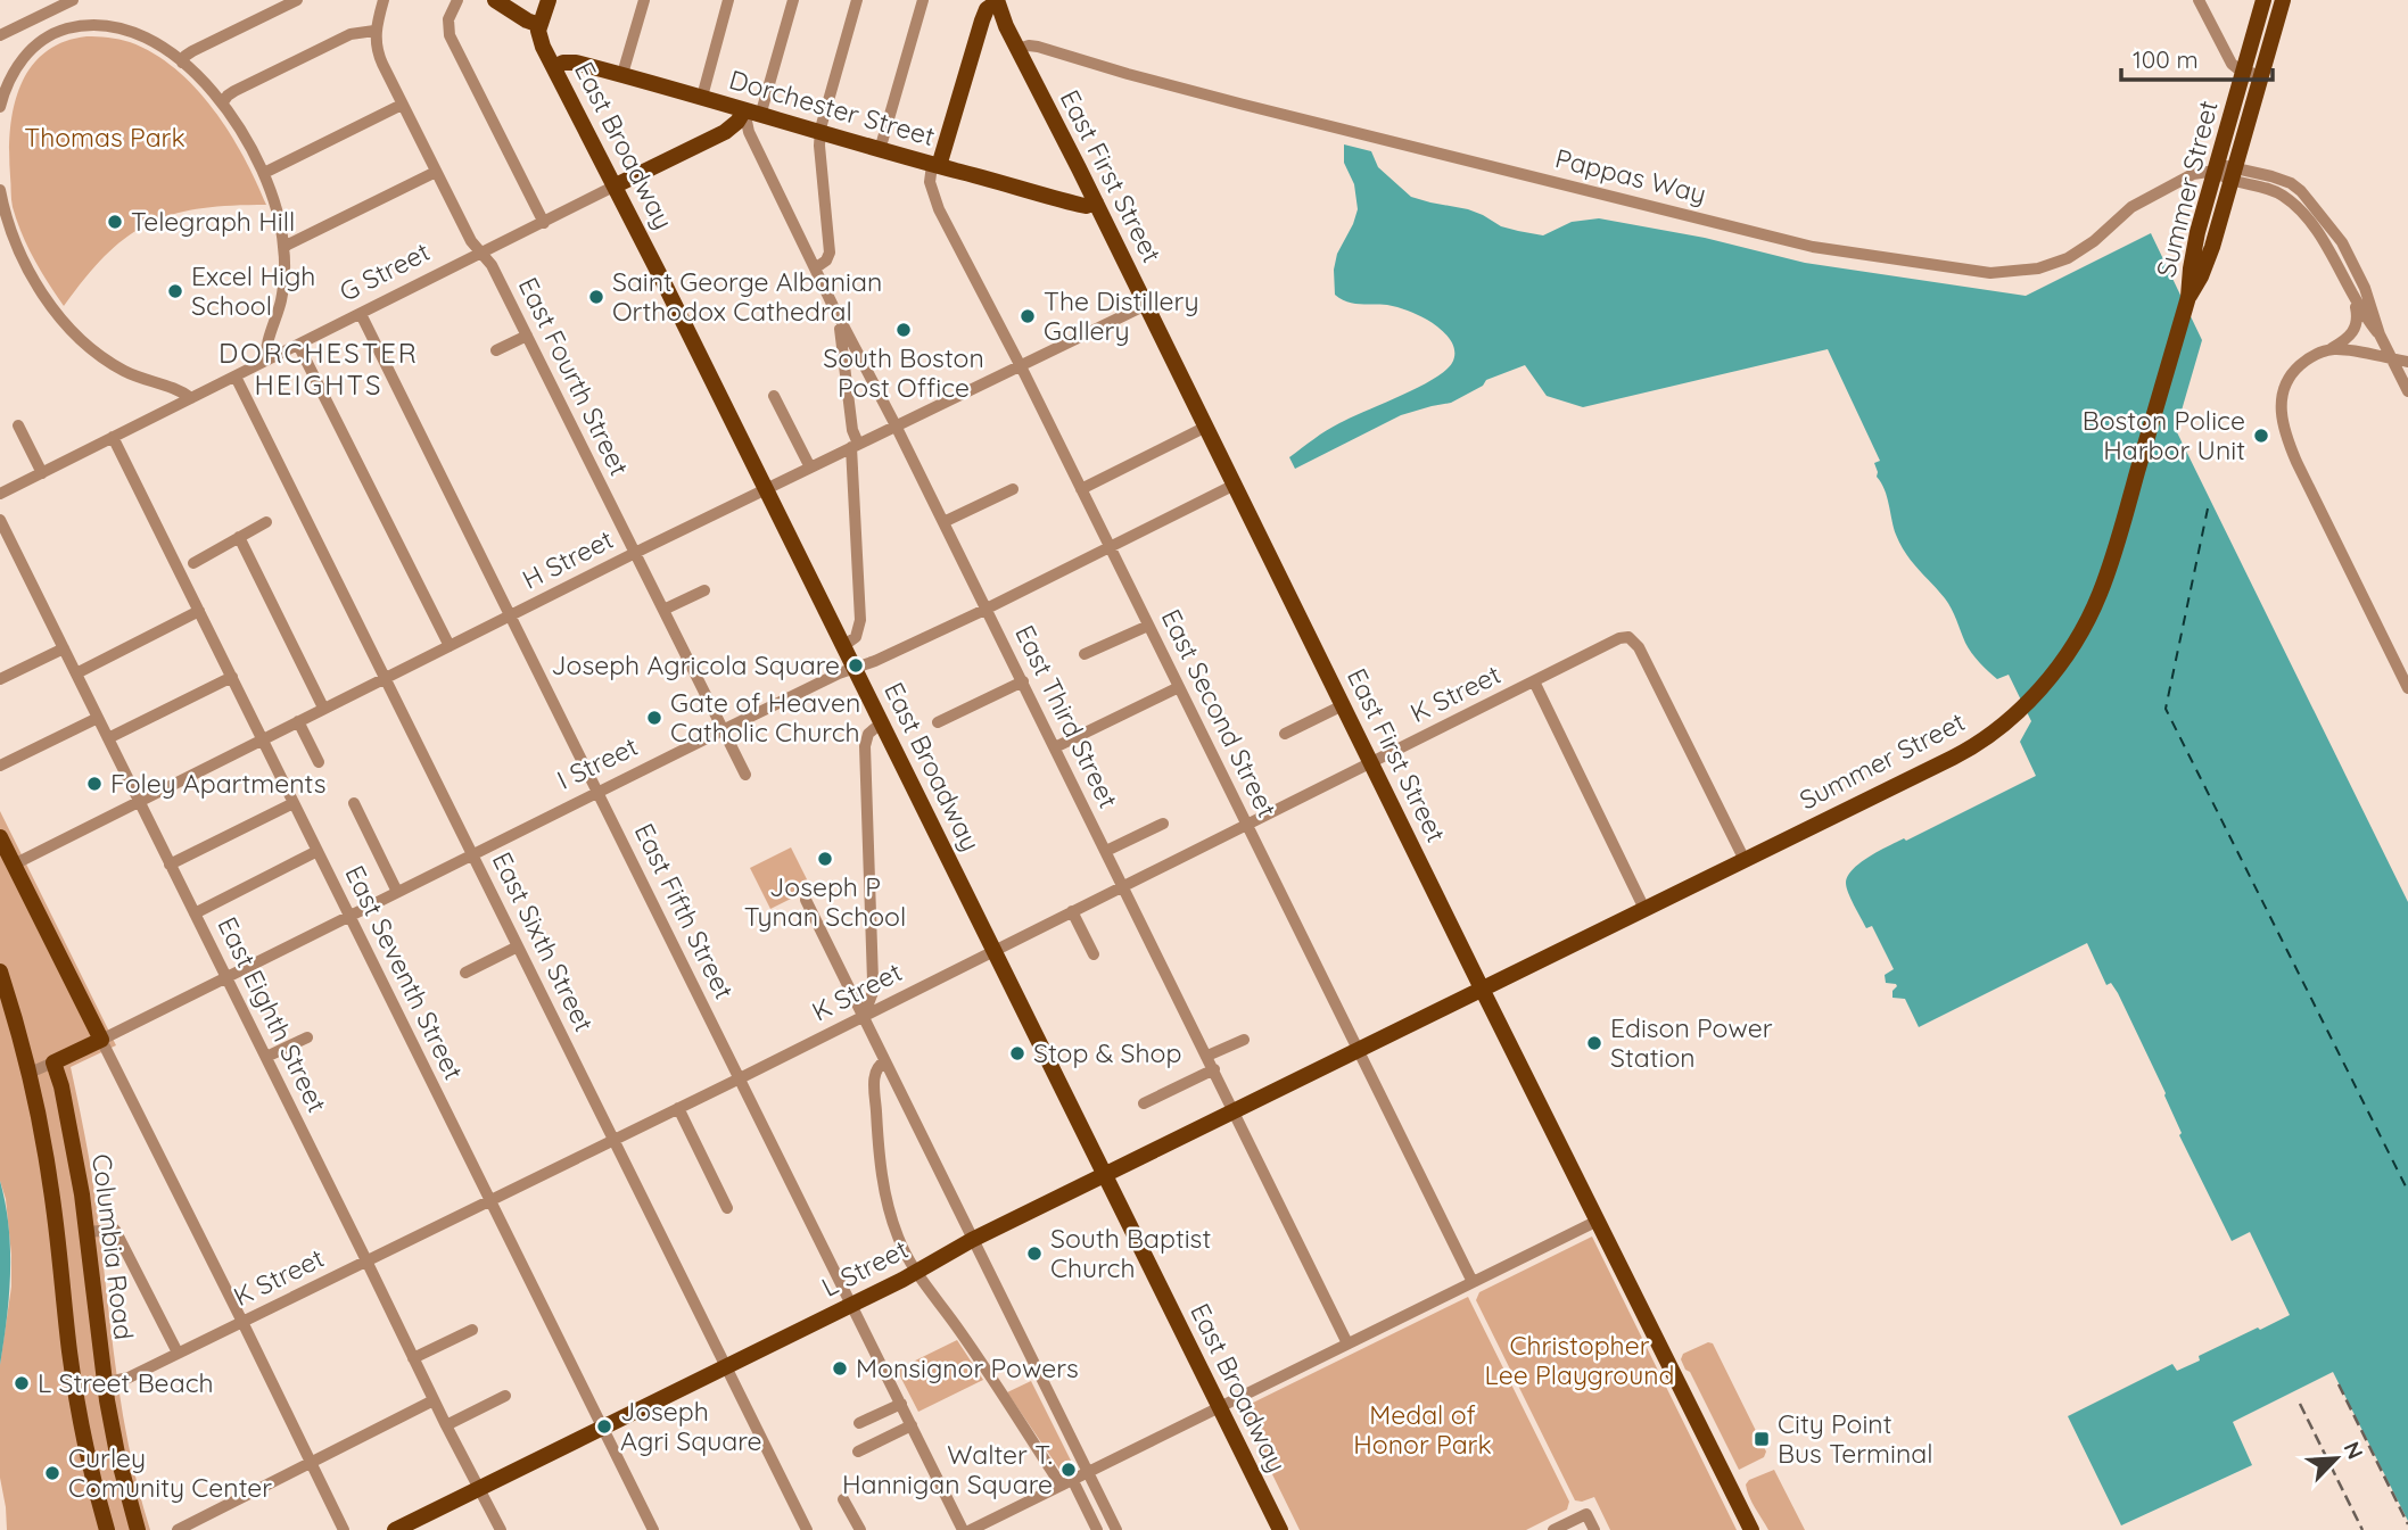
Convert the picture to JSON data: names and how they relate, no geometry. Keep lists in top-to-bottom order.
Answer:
{
  "streets": {
    "main road": [
      "Dorchester Street",
      "East Broadway",
      "East First Street",
      "Summer Street",
      "G Street",
      "I Street",
      "Columbia Road",
      "L Street"
    ],
    "street": [
      "Pappas Way",
      "East Fourth Street",
      "H Street",
      "K Street",
      "East Second Street",
      "East Third Street",
      "East Fifth Street",
      "East Sixth Street",
      "East Seventh Street",
      "East Eighth Street"
    ]
  },
  "crossings": [
    ["Dorchester Street", "East Broadway"],
    ["Dorchester Street", "East First Street"],
    ["Dorchester Street", "G Street"],
    ["Dorchester Street", "East Second Street"],
    ["Dorchester Street", "East Third Street"],
    ["East Broadway", "G Street"],
    ["East Broadway", "H Street"],
    ["East Broadway", "K Street"],
    ["East Broadway", "I Street"],
    ["East Broadway", "L Street"],
    ["East First Street", "Pappas Way"],
    ["East First Street", "Summer Street"],
    ["East First Street", "H Street"],
    ["East First Street", "K Street"],
    ["East First Street", "I Street"],
    ["Pappas Way", "Summer Street"],
    ["Summer Street", "K Street"],
    ["Summer Street", "East Second Street"],
    ["Summer Street", "L Street"],
    ["G Street", "East Fourth Street"],
    ["G Street", "East Third Street"],
    ["G Street", "East Fifth Street"],
    ["G Street", "East Sixth Street"],
    ["G Street", "East Seventh Street"],
    ["East Fourth Street", "H Street"],
    ["East Fourth Street", "I Street"],
    ["H Street", "East Second Street"],
    ["H Street", "East Third Street"],
    ["H Street", "East Fifth Street"],
    ["H Street", "East Sixth Street"],
    ["H Street", "East Seventh Street"],
    ["H Street", "East Eighth Street"],
    ["K Street", "East Second Street"],
    ["K Street", "East Third Street"],
    ["K Street", "East Fifth Street"],
    ["K Street", "East Sixth Street"],
    ["K Street", "East Seventh Street"],
    ["K Street", "East Eighth Street"],
    ["K Street", "Columbia Road"],
    ["East Second Street", "I Street"],
    ["East Second Street", "L Street"],
    ["East Third Street", "I Street"],
    ["East Third Street", "L Street"],
    ["I Street", "East Fifth Street"],
    ["I Street", "East Sixth Street"],
    ["I Street", "East Seventh Street"],
    ["I Street", "East Eighth Street"],
    ["I Street", "Columbia Road"],
    ["East Fifth Street", "L Street"],
    ["East Sixth Street", "L Street"],
    ["East Seventh Street", "L Street"],
    ["East Eighth Street", "L Street"]
  ],
  "districts": ["DORCHESTER HEIGHTS"],
  "parks": ["Thomas Park", "Christopher Lee Playground", "Medal of Honor Park"],
  "places": {
    "other": [
      "Telegraph Hill",
      "Excel High School",
      "Saint George Albanian Orthodox Cathedral",
      "The Distillery Gallery",
      "South Boston Post Office",
      "Boston Police Harbor Unit",
      "Joseph Agricola Square",
      "Gate of Heaven Catholic Church",
      "Foley Apartments",
      "Joseph P Tynan School",
      "Edison Power Station",
      "Stop & Shop",
      "South Baptist Church",
      "Monsignor Powers",
      "L Street Beach",
      "Joseph Agri Square",
      "Walter T. Hannigan Square",
      "Curley Comunity Center"
    ],
    "transit": ["City Point Bus Terminal"]
  },
  "scale_bar": "100 m",
  "north": "top right"
}
